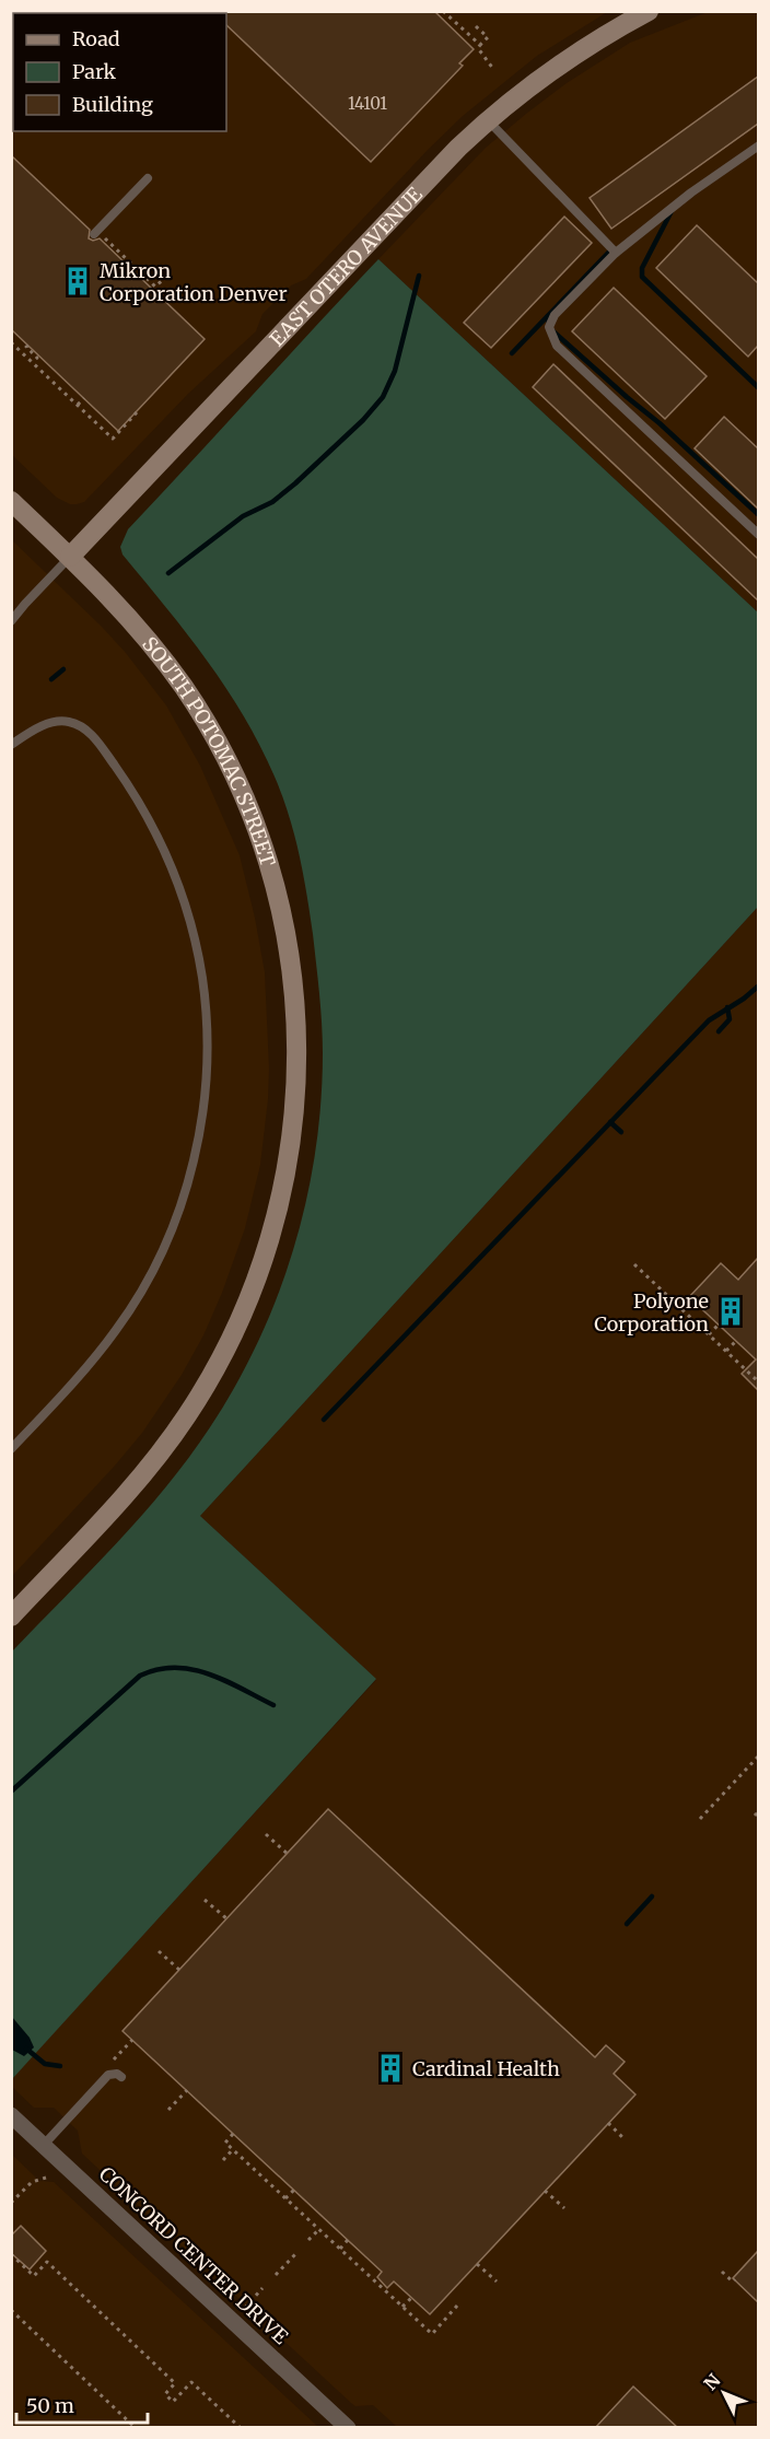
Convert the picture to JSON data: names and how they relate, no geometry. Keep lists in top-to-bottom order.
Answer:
{
  "streets": {
    "main road": ["EAST OTERO AVENUE", "SOUTH POTOMAC STREET"],
    "street": ["CONCORD CENTER DRIVE"]
  },
  "crossings": [
    ["EAST OTERO AVENUE", "SOUTH POTOMAC STREET"]
  ],
  "places": {
    "building": ["Mikron Corporation Denver", "Polyone Corporation", "Cardinal Health"]
  },
  "house_numbers": ["14101"],
  "legend": ["Road", "Park", "Building"],
  "scale_bar": "50 m",
  "north": "top left"
}
